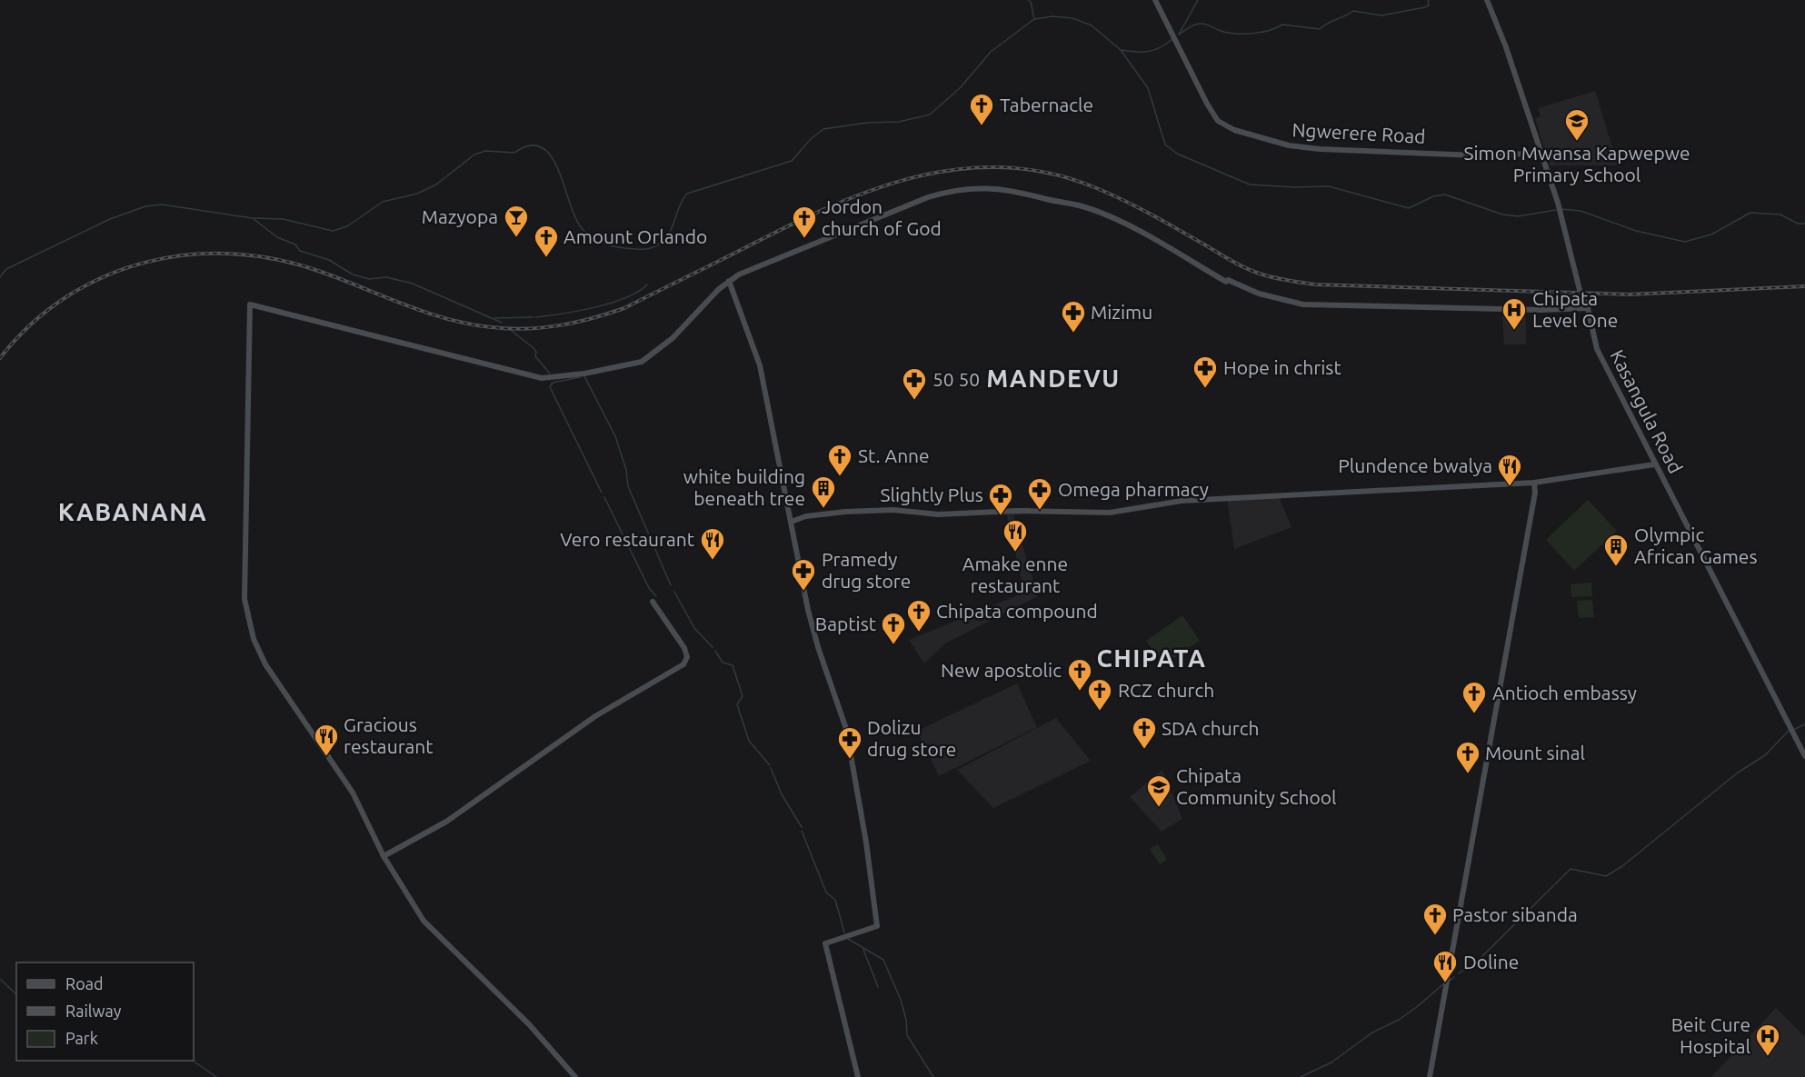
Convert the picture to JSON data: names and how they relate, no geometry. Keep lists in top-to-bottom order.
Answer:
{
  "streets": {
    "street": ["Ngwerere Road", "Kasangula Road"]
  },
  "crossings": [
    ["Ngwerere Road", "Kasangula Road"]
  ],
  "districts": ["MANDEVU", "KABANANA", "CHIPATA"],
  "places": {
    "church": [
      "Tabernacle",
      "Jordon church of God",
      "Amount Orlando",
      "St. Anne",
      "Chipata compound",
      "Baptist",
      "New apostolic",
      "RCZ church",
      "Antioch embassy",
      "SDA church",
      "Mount sinal",
      "Pastor sibanda"
    ],
    "school or university": ["Simon Mwansa Kapwepwe Primary School", "Chipata Community School"],
    "bar": ["Mazyopa"],
    "hospital": ["Chipata Level One", "Beit Cure Hospital"],
    "pharmacy": [
      "Mizimu",
      "Hope in christ",
      "50 50",
      "Omega pharmacy",
      "Slightly Plus",
      "Pramedy drug store",
      "Dolizu drug store"
    ],
    "restaurant": [
      "Plundence bwalya",
      "Amake enne restaurant",
      "Vero restaurant",
      "Gracious restaurant",
      "Doline"
    ],
    "building": ["white building beneath tree", "Olympic African Games"]
  },
  "legend": ["Road", "Railway", "Park"]
}
